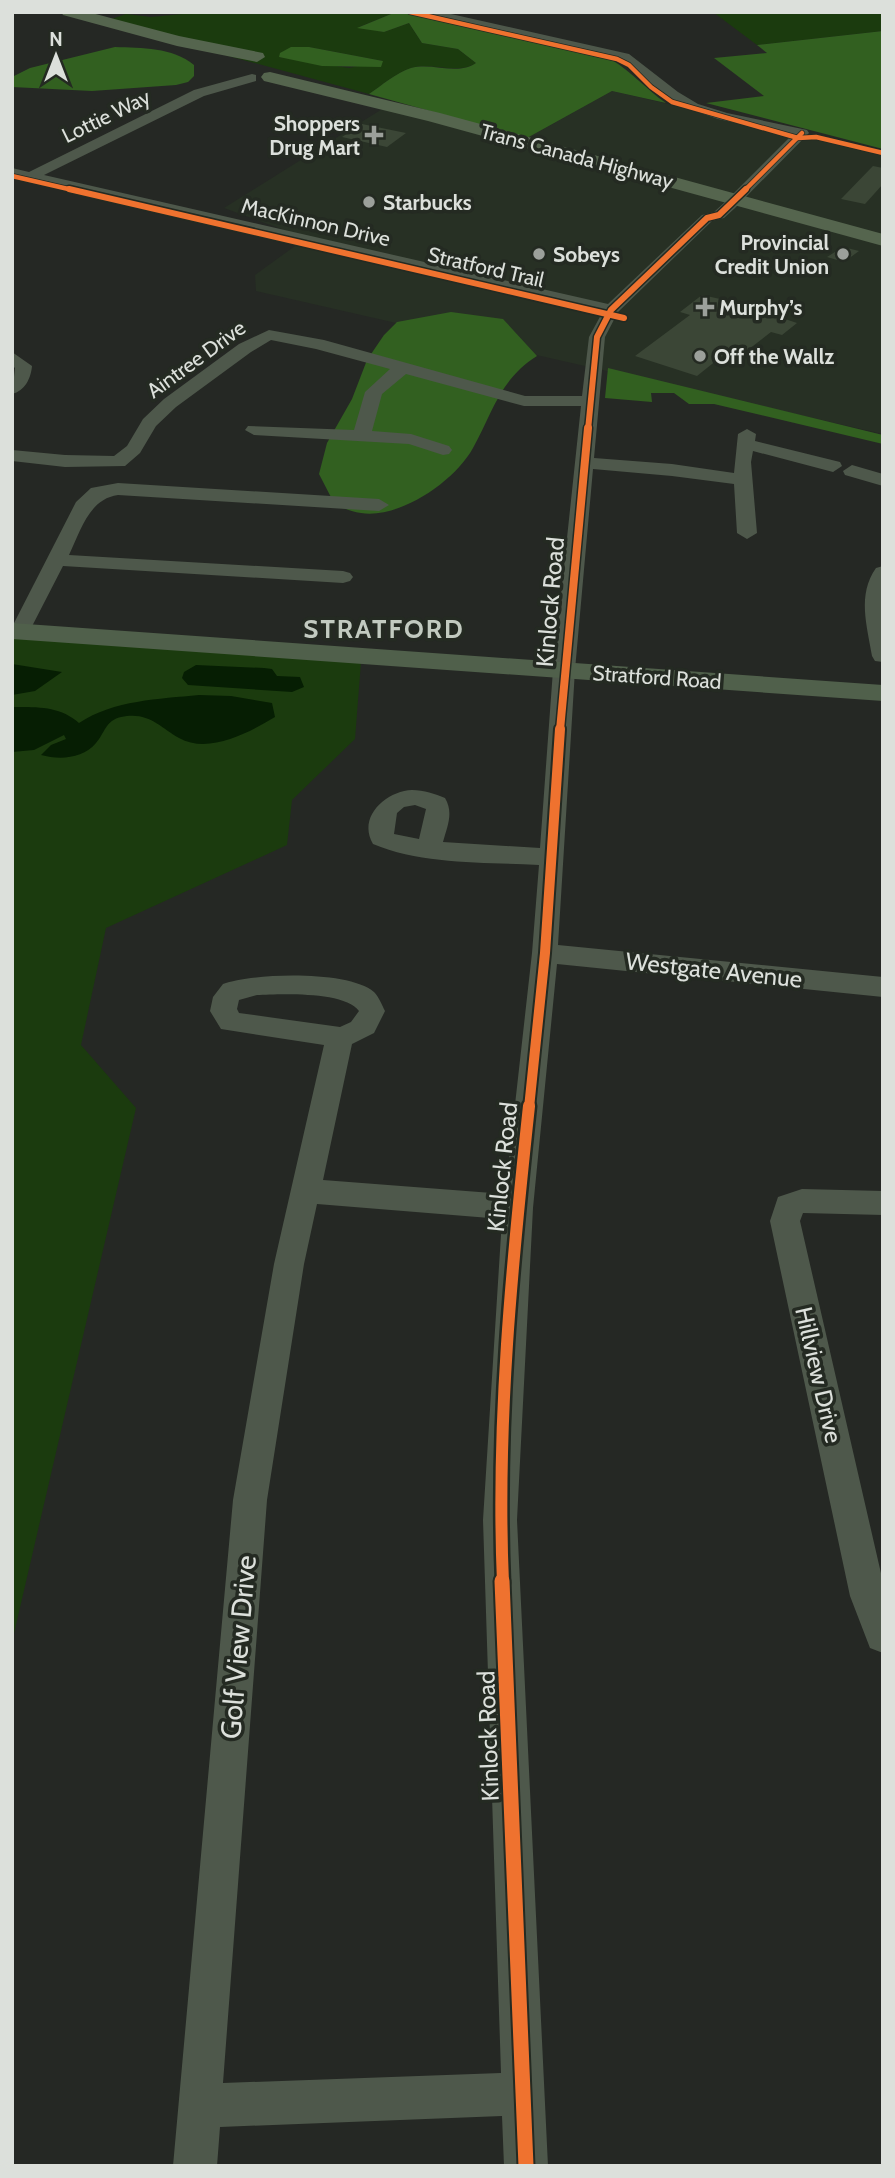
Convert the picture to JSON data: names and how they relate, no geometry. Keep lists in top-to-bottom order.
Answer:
{
  "streets": {
    "highway": ["Trans Canada Highway"],
    "main road": ["Stratford Road"],
    "street": [
      "Lottie Way",
      "MacKinnon Drive",
      "Aintree Drive",
      "Kinlock Road",
      "Westgate Avenue",
      "Hillview Drive",
      "Golf View Drive"
    ],
    "cycle path": ["Stratford Trail"]
  },
  "crossings": [
    ["Lottie Way", "Trans Canada Highway"],
    ["Lottie Way", "MacKinnon Drive"],
    ["Trans Canada Highway", "Kinlock Road"],
    ["MacKinnon Drive", "Kinlock Road"],
    ["Kinlock Road", "Stratford Road"],
    ["Kinlock Road", "Westgate Avenue"]
  ],
  "districts": ["STRATFORD"],
  "places": {
    "health": ["Shoppers Drug Mart", "Murphy’s"],
    "other": [
      "Starbucks",
      "Sobeys",
      "Provincial Credit Union",
      "Off the Wallz"
    ]
  },
  "north": "top"
}
